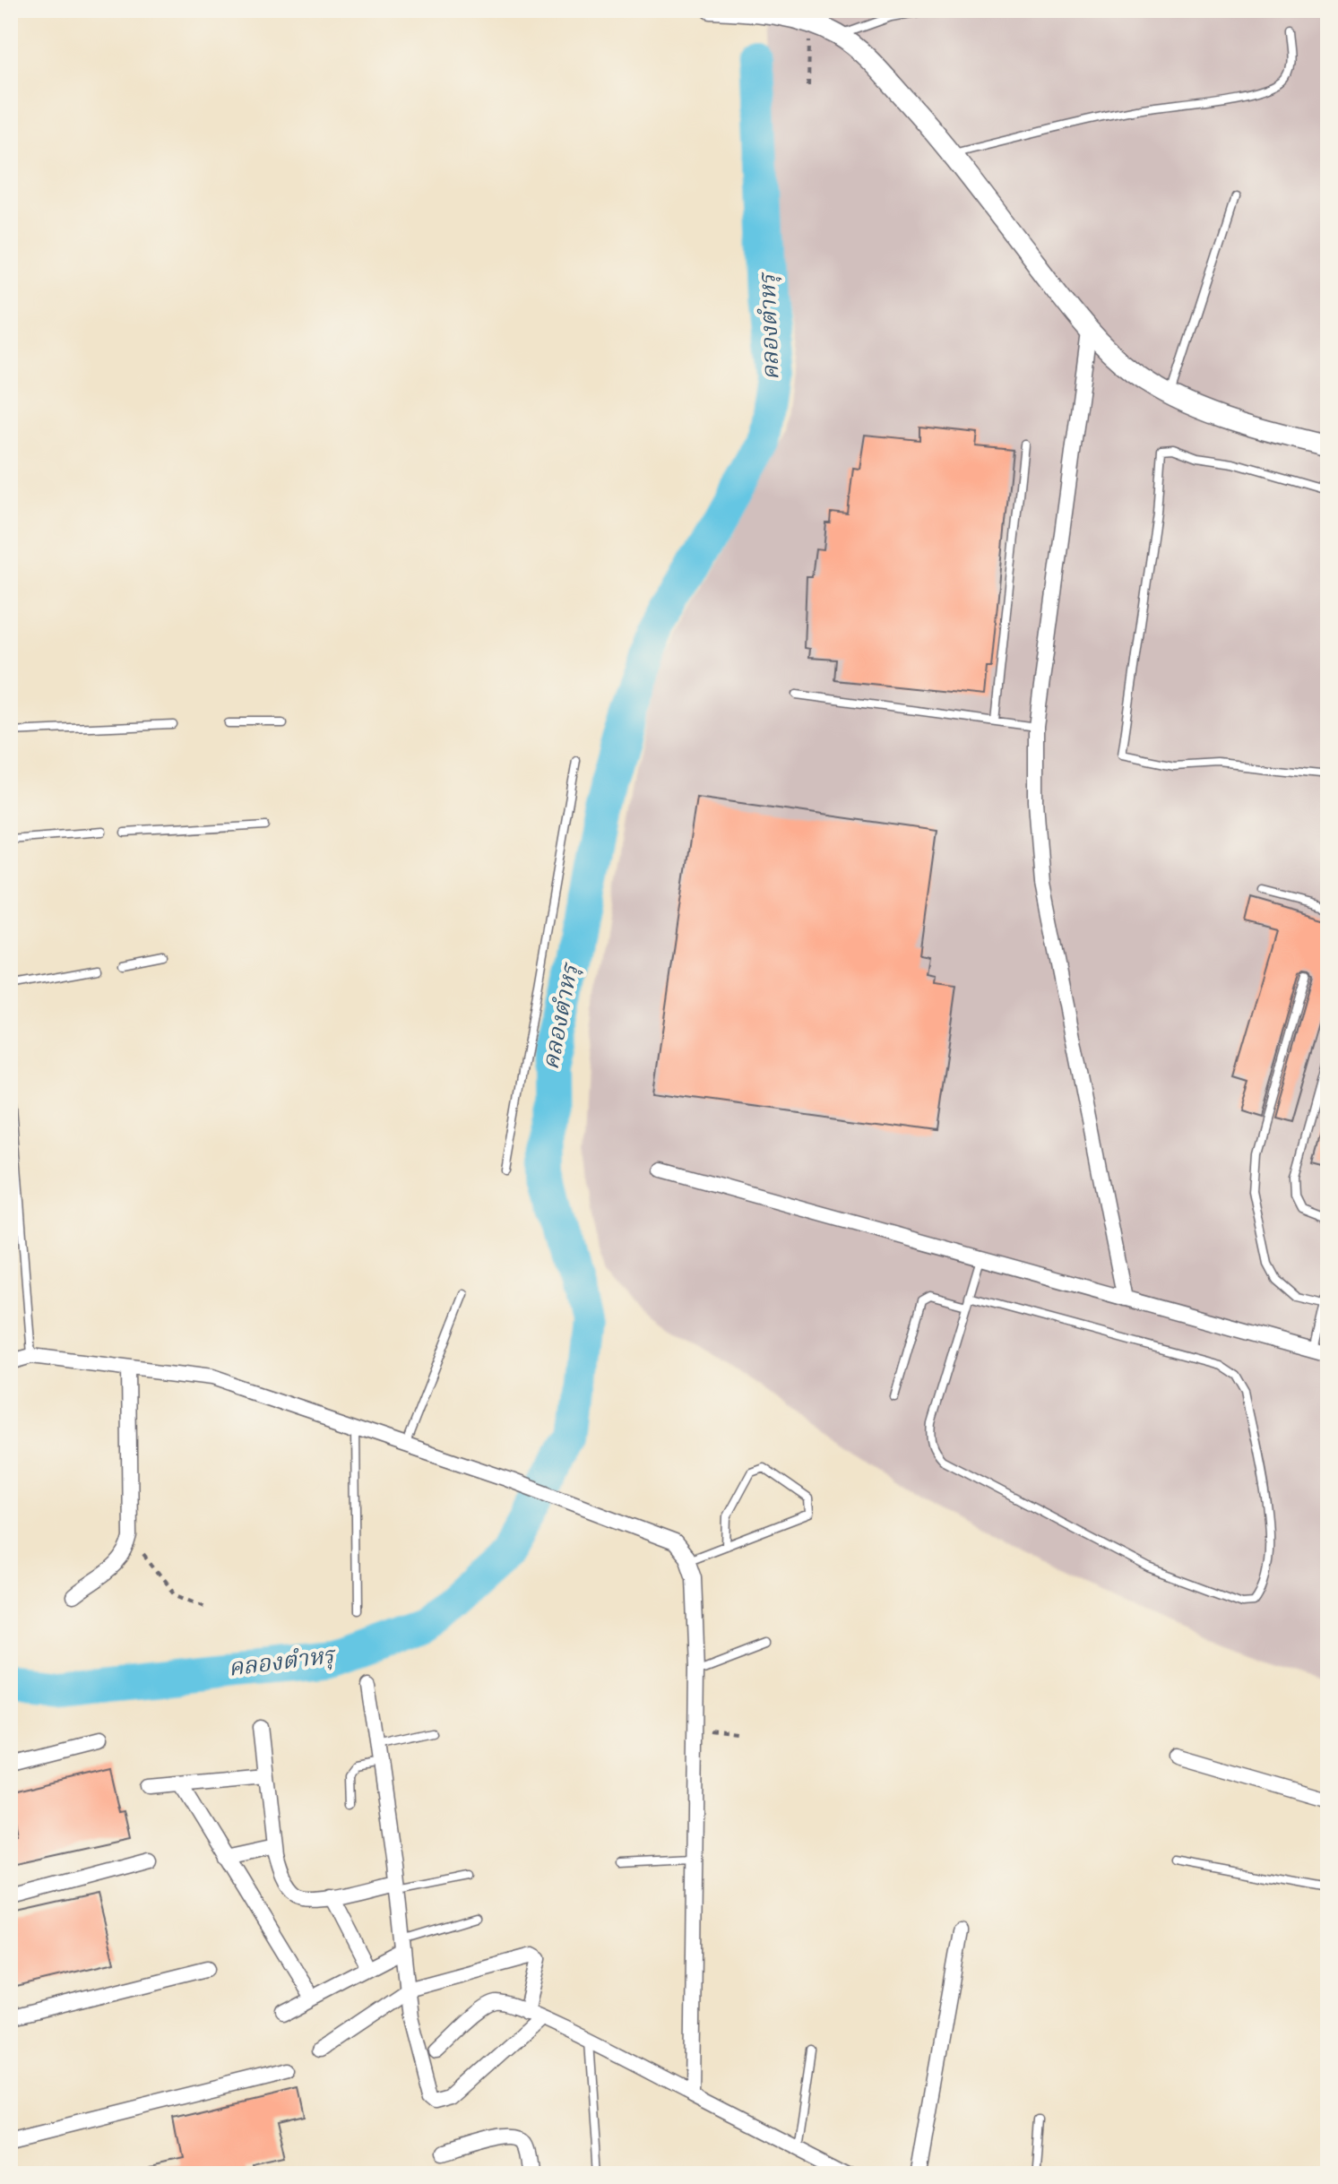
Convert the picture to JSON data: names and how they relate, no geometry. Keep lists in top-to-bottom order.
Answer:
{
  "water": ["คลองตำหรุ"]
}
